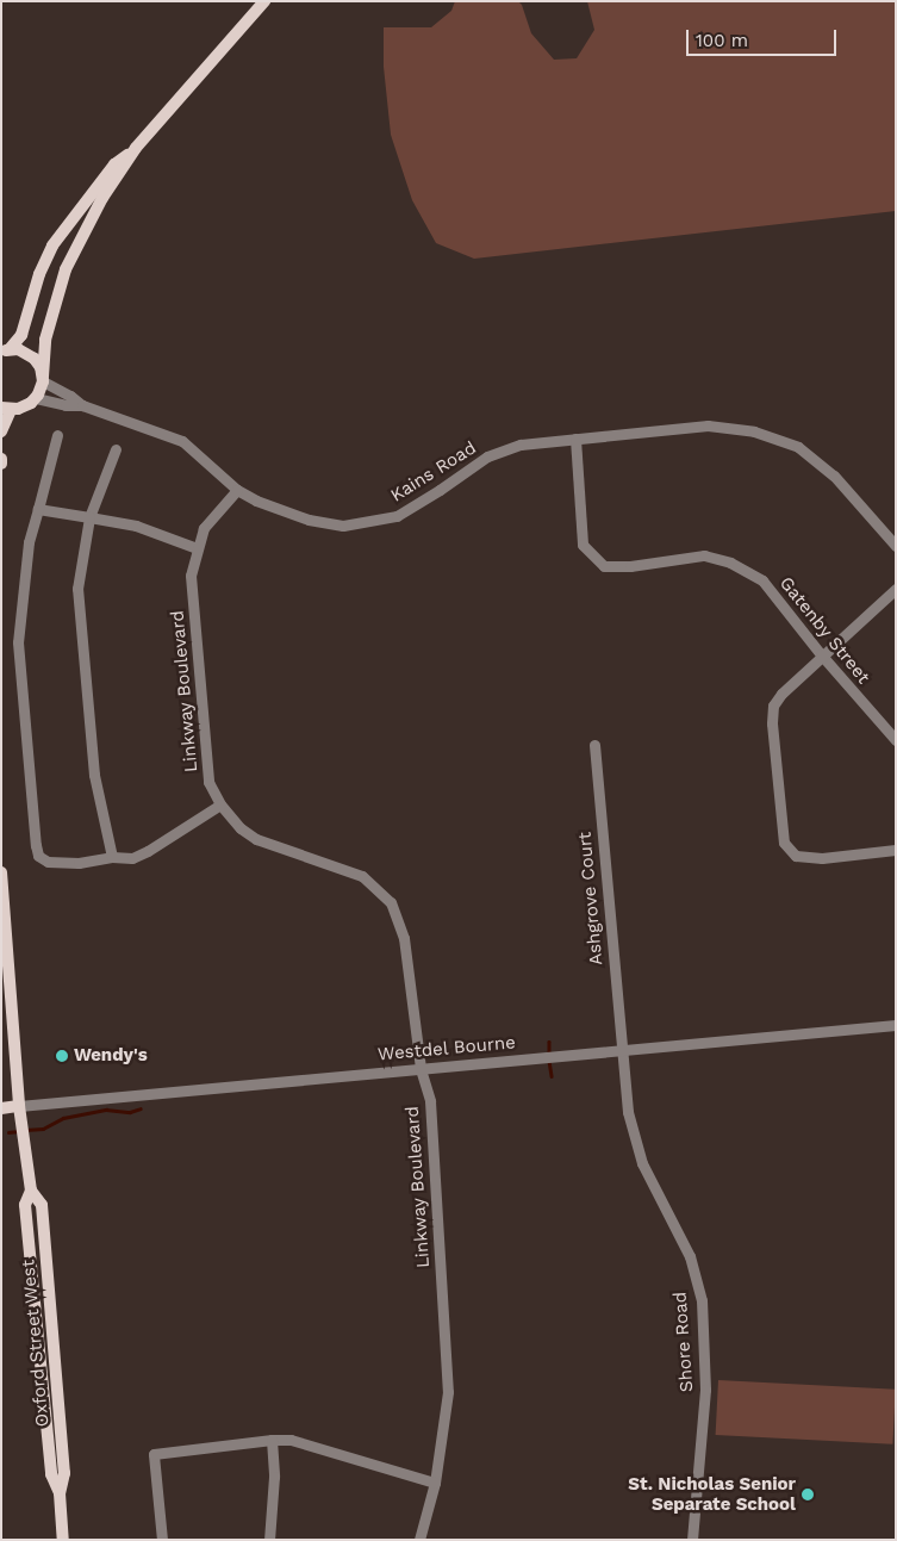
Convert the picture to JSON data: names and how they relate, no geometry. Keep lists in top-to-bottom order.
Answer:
{
  "streets": {
    "main road": ["Westdel Bourne", "Oxford Street West"],
    "street": [
      "Kains Road",
      "Gatenby Street",
      "Linkway Boulevard",
      "Ashgrove Court",
      "Shore Road"
    ]
  },
  "crossings": [
    ["Kains Road", "Gatenby Street"],
    ["Kains Road", "Linkway Boulevard"],
    ["Linkway Boulevard", "Westdel Bourne"],
    ["Ashgrove Court", "Westdel Bourne"],
    ["Ashgrove Court", "Shore Road"],
    ["Westdel Bourne", "Shore Road"],
    ["Westdel Bourne", "Oxford Street West"]
  ],
  "places": ["Wendy's", "St. Nicholas Senior Separate School"],
  "scale_bar": "100 m"
}
